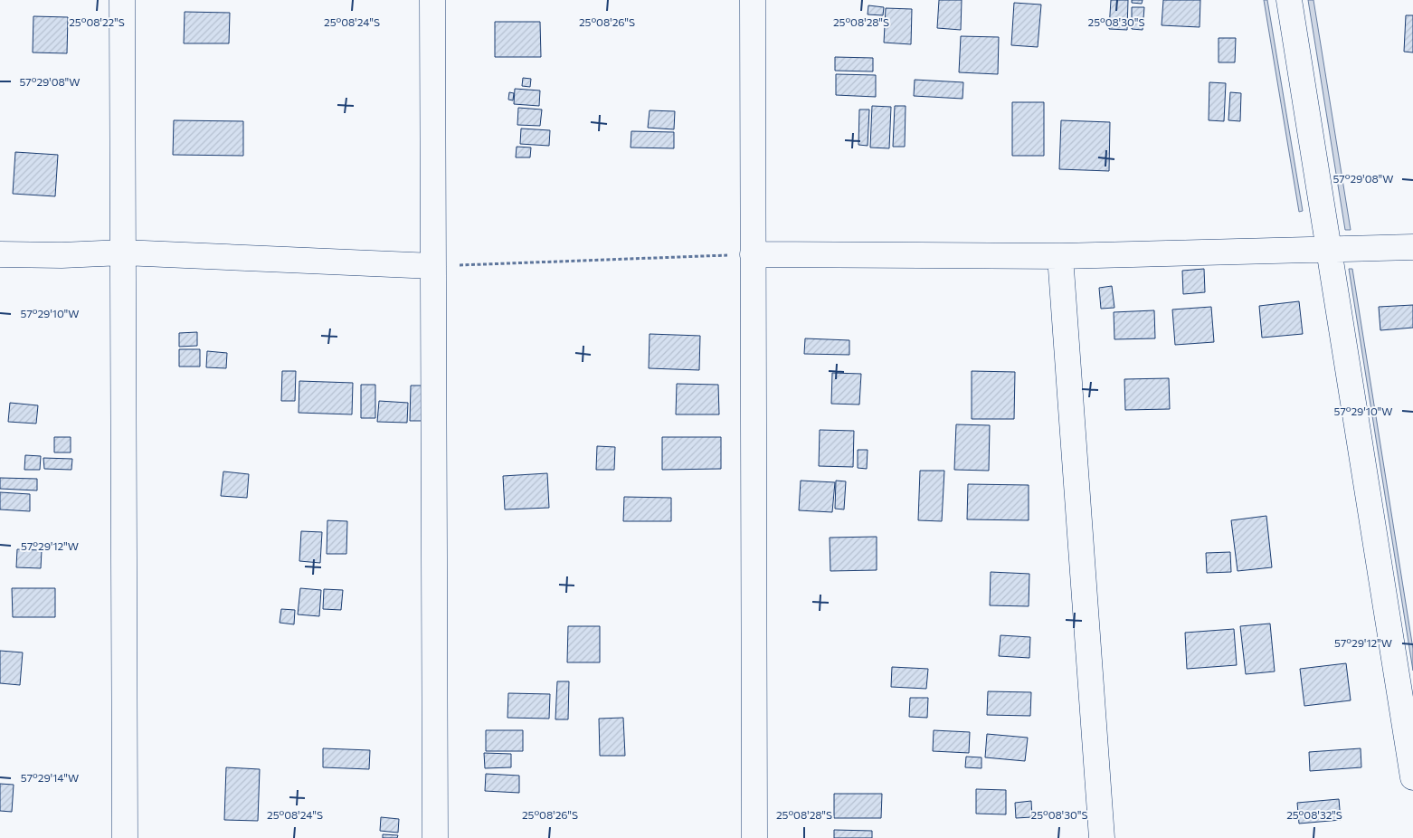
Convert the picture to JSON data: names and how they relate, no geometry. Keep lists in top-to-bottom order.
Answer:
{
  "coordinates": [
    "25°08'22\"S",
    "25°08'24\"S",
    "25°08'26\"S",
    "25°08'28\"S",
    "25°08'30\"S",
    "57°29'08\"W",
    "57°29'10\"W",
    "57°29'12\"W",
    "57°29'14\"W",
    "25°08'32\"S"
  ]
}
